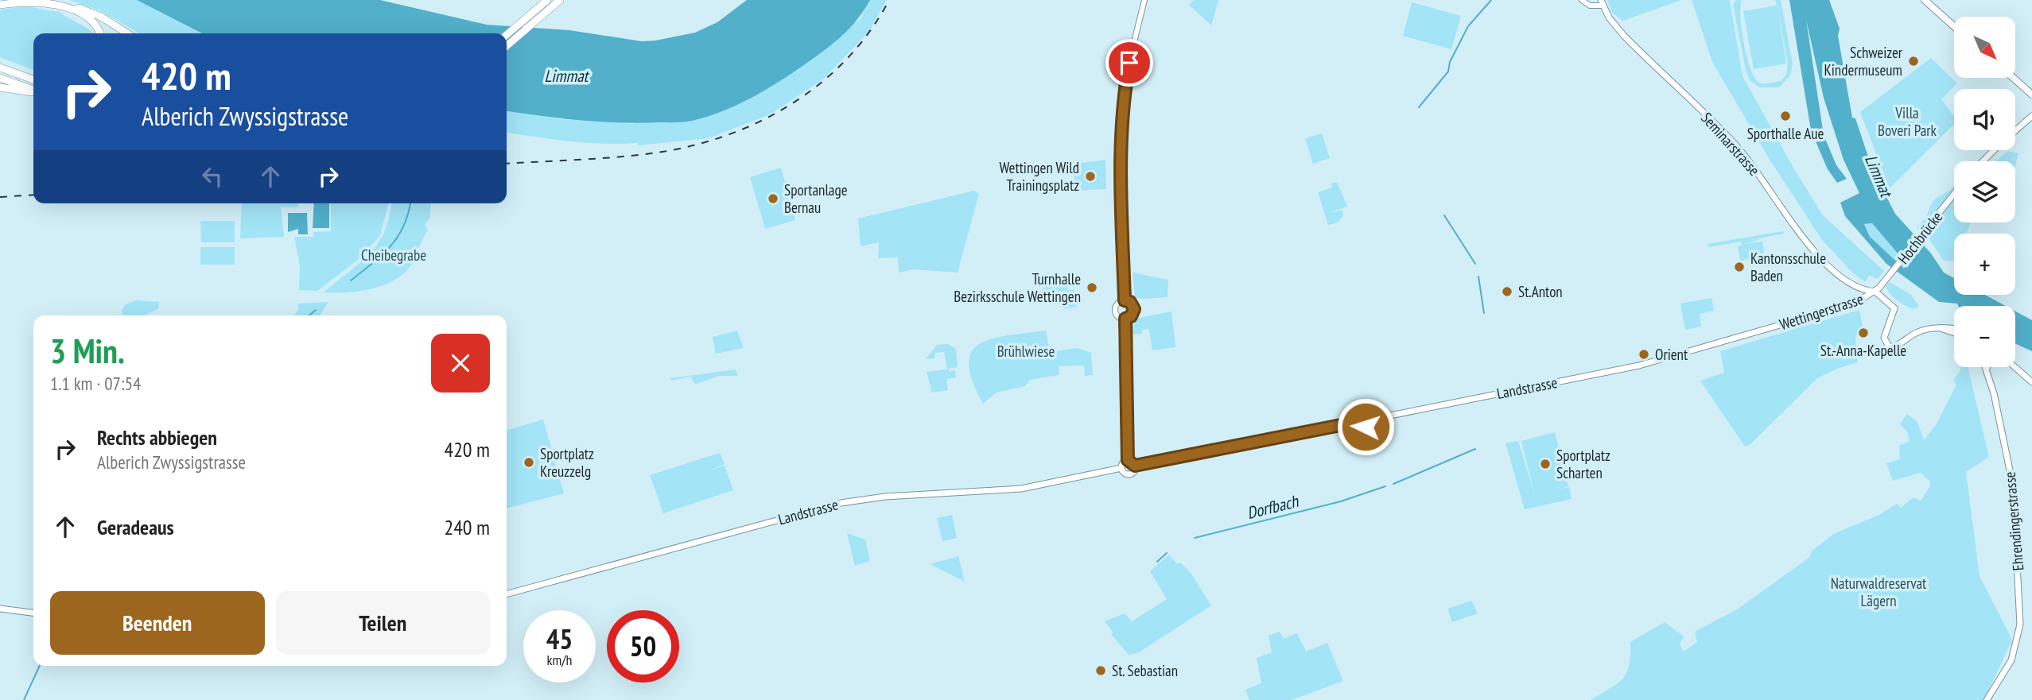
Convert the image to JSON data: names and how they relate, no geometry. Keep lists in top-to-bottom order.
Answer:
{
  "streets": {
    "main road": [
      "Seminarstrasse",
      "Hochbrücke",
      "Wettingerstrasse",
      "Landstrasse",
      "Ehrendingerstrasse"
    ]
  },
  "crossings": [
    ["Seminarstrasse", "Hochbrücke"],
    ["Seminarstrasse", "Wettingerstrasse"],
    ["Hochbrücke", "Wettingerstrasse"],
    ["Wettingerstrasse", "Landstrasse"]
  ],
  "water": ["Limmat", "Dorfbach"],
  "parks": [
    "Villa Boveri Park",
    "Cheibegrabe",
    "Brühlwiese",
    "Naturwaldreservat Lägern"
  ],
  "places": [
    "Schweizer Kindermuseum",
    "Sporthalle Aue",
    "Wettingen Wild Trainingsplatz",
    "Sportanlage Bernau",
    "Kantonsschule Baden",
    "Turnhalle Bezirksschule Wettingen",
    "St.Anton",
    "St.-Anna-Kapelle",
    "Orient",
    "Sportplatz Kreuzzelg",
    "Sportplatz Scharten",
    "St. Sebastian"
  ],
  "north": "bottom right",
  "page": {
    "map_buttons": ["+", "−"],
    "turn": ["420 m", "Alberich Zwyssigstrasse"],
    "heading": ["3 Min.", "1.1 km · 07:54"],
    "list": [
      {
        "name": "Rechts abbiegen",
        "note": "Alberich Zwyssigstrasse",
        "value": "420 m"
      },
      {
        "name": "Geradeaus",
        "value": "240 m"
      }
    ],
    "buttons": ["Beenden", "Teilen"],
    "speed": "45 km/h",
    "limit": "50"
  }
}
